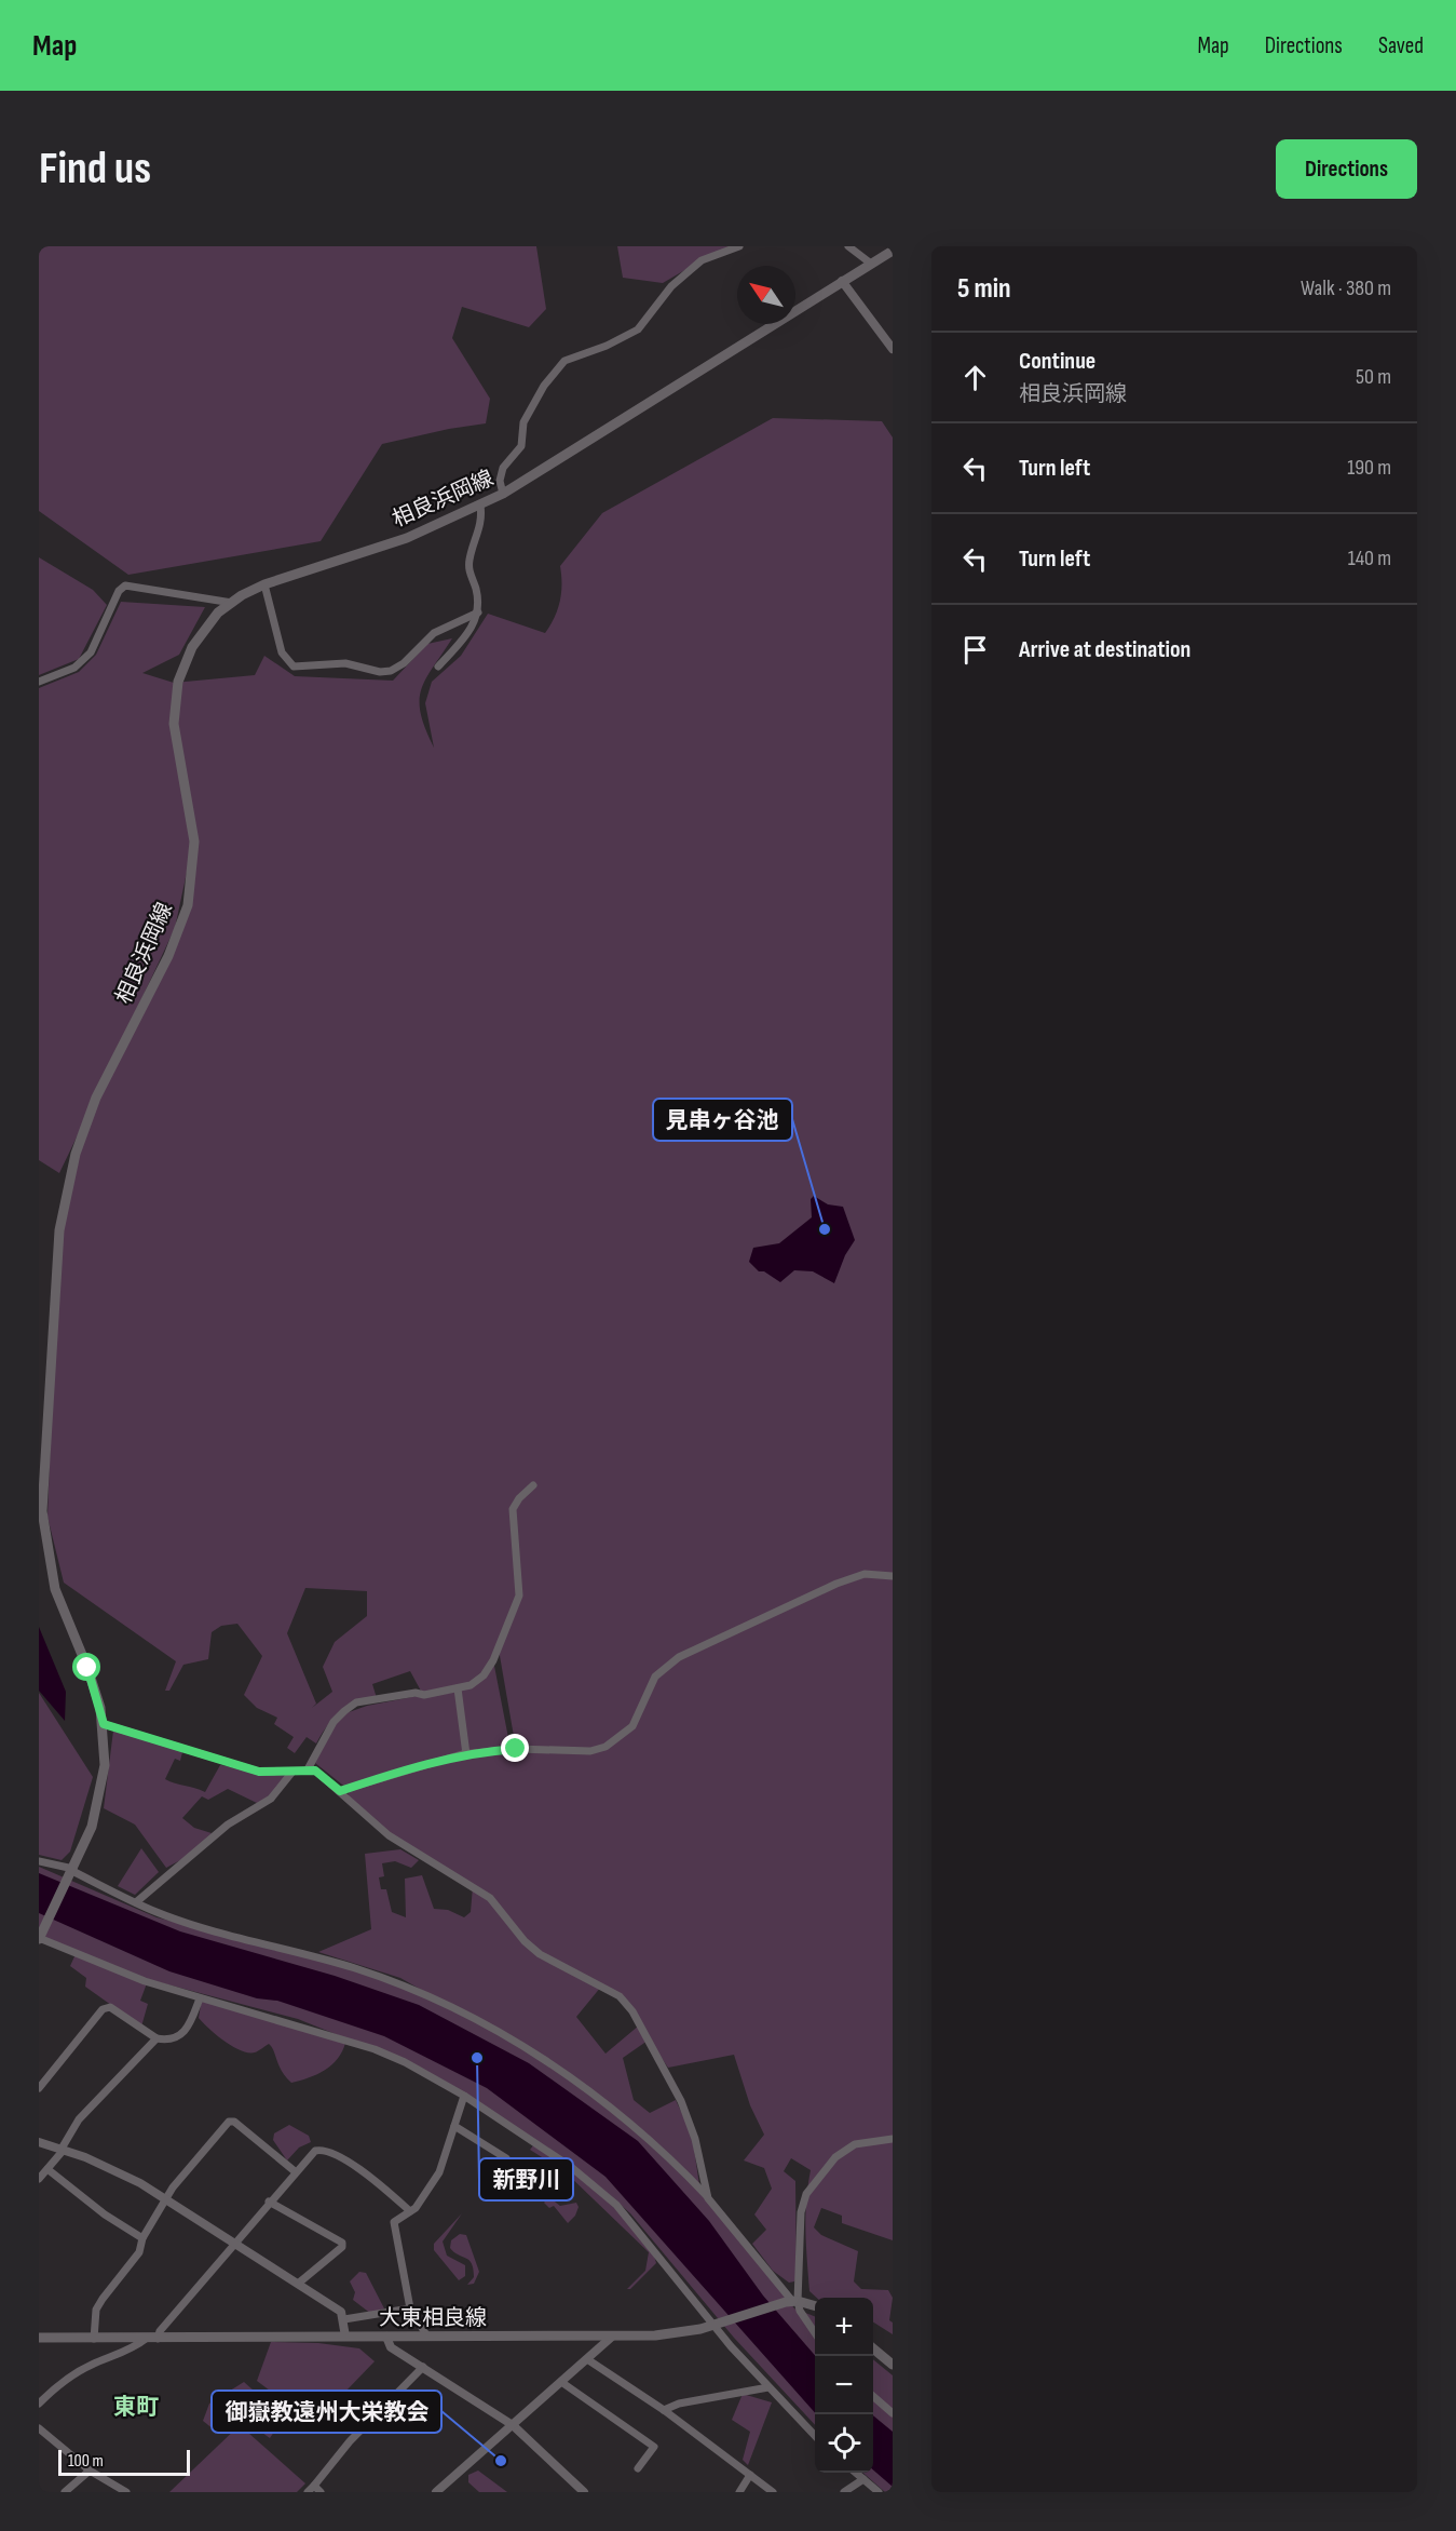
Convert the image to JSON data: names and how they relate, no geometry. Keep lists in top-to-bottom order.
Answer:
{
  "streets": {
    "main road": ["相良浜岡線", "大東相良線"]
  },
  "districts": ["東町"],
  "places": ["見串ヶ谷池", "新野川", "御嶽教遠州大栄教会"],
  "scale_bar": "100 m",
  "north": "top left",
  "page": {
    "header": "Map",
    "nav": ["Map", "Directions", "Saved"],
    "buttons": "Directions",
    "title": "Find us",
    "heading": ["5 min", "Walk · 380 m"],
    "list": [
      ["Continue", "相良浜岡線", "50 m"],
      ["Turn left", "190 m"],
      ["Turn left", "140 m"],
      "Arrive at destination"
    ],
    "map_buttons": ["+", "−"],
    "scale": "100 m"
  }
}
